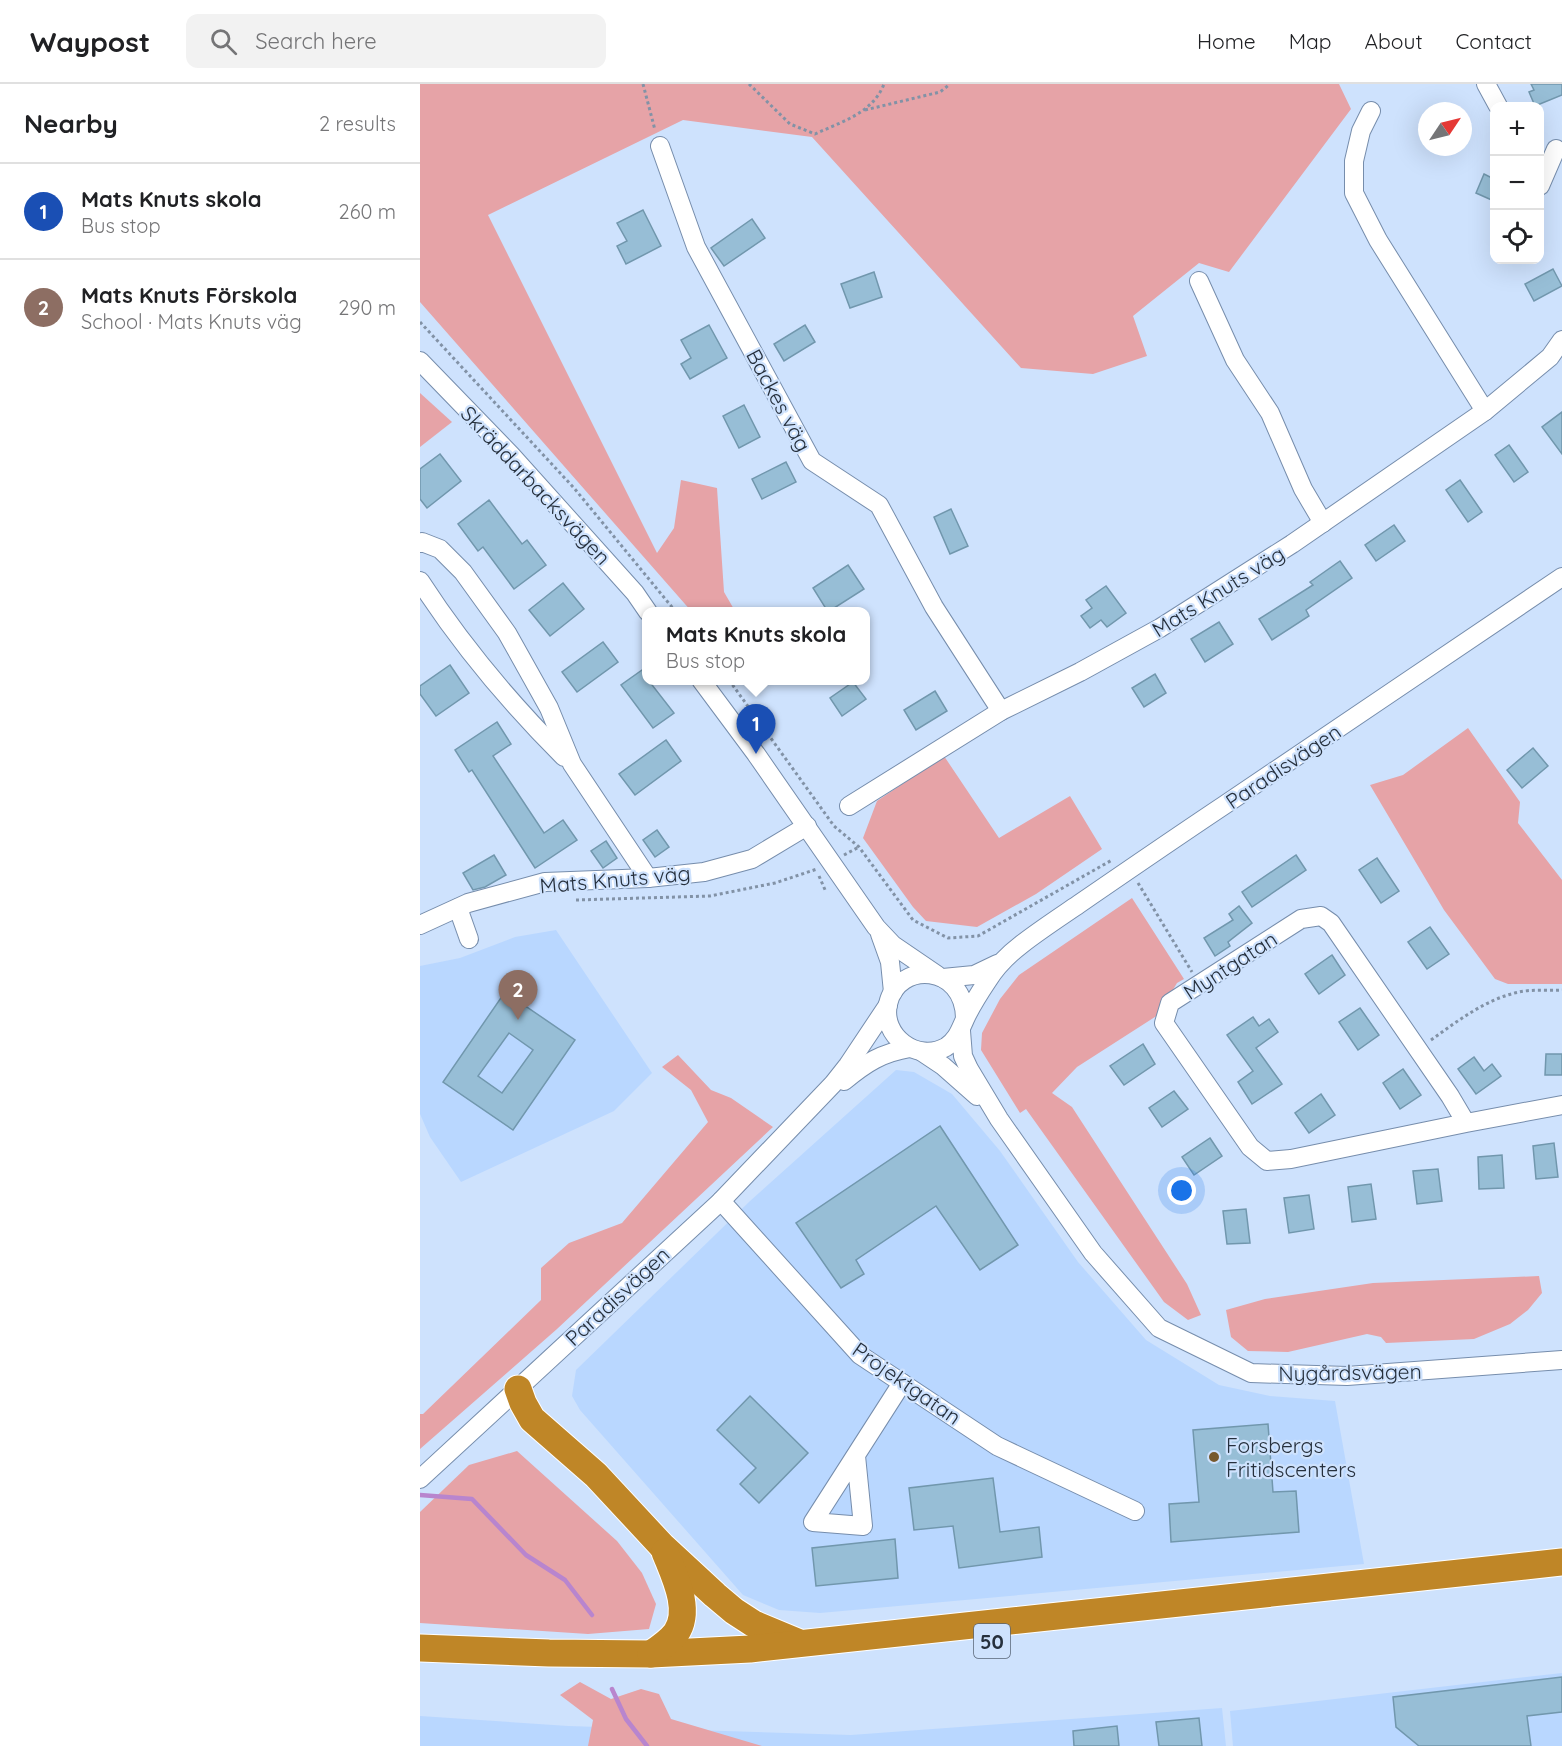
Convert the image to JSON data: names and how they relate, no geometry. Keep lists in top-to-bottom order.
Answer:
{
  "streets": {
    "highway": ["50"],
    "street": [
      "Backes väg",
      "Skräddarbacksvägen",
      "Mats Knuts väg",
      "Paradisvägen",
      "Myntgatan",
      "Nygårdsvägen",
      "Projektgatan"
    ]
  },
  "crossings": [
    ["Backes väg", "Mats Knuts väg"],
    ["Paradisvägen", "Nygårdsvägen"],
    ["Paradisvägen", "Projektgatan"]
  ],
  "places": ["Forsbergs Fritidscenters"],
  "north": "top right",
  "page": {
    "header": "Waypost",
    "search": "Search here",
    "nav": [
      "Home",
      "Map",
      "About",
      "Contact"
    ],
    "heading": ["Nearby", "2 results"],
    "map_buttons": ["+", "−"],
    "list": [
      {
        "mark": "1",
        "name": "Mats Knuts skola",
        "note": "Bus stop",
        "value": "260 m"
      },
      {
        "mark": "2",
        "name": "Mats Knuts Förskola",
        "note": "School · Mats Knuts väg",
        "value": "290 m"
      }
    ],
    "popup": ["Mats Knuts skola", "Bus stop"],
    "pins": ["1", "2"]
  }
}
